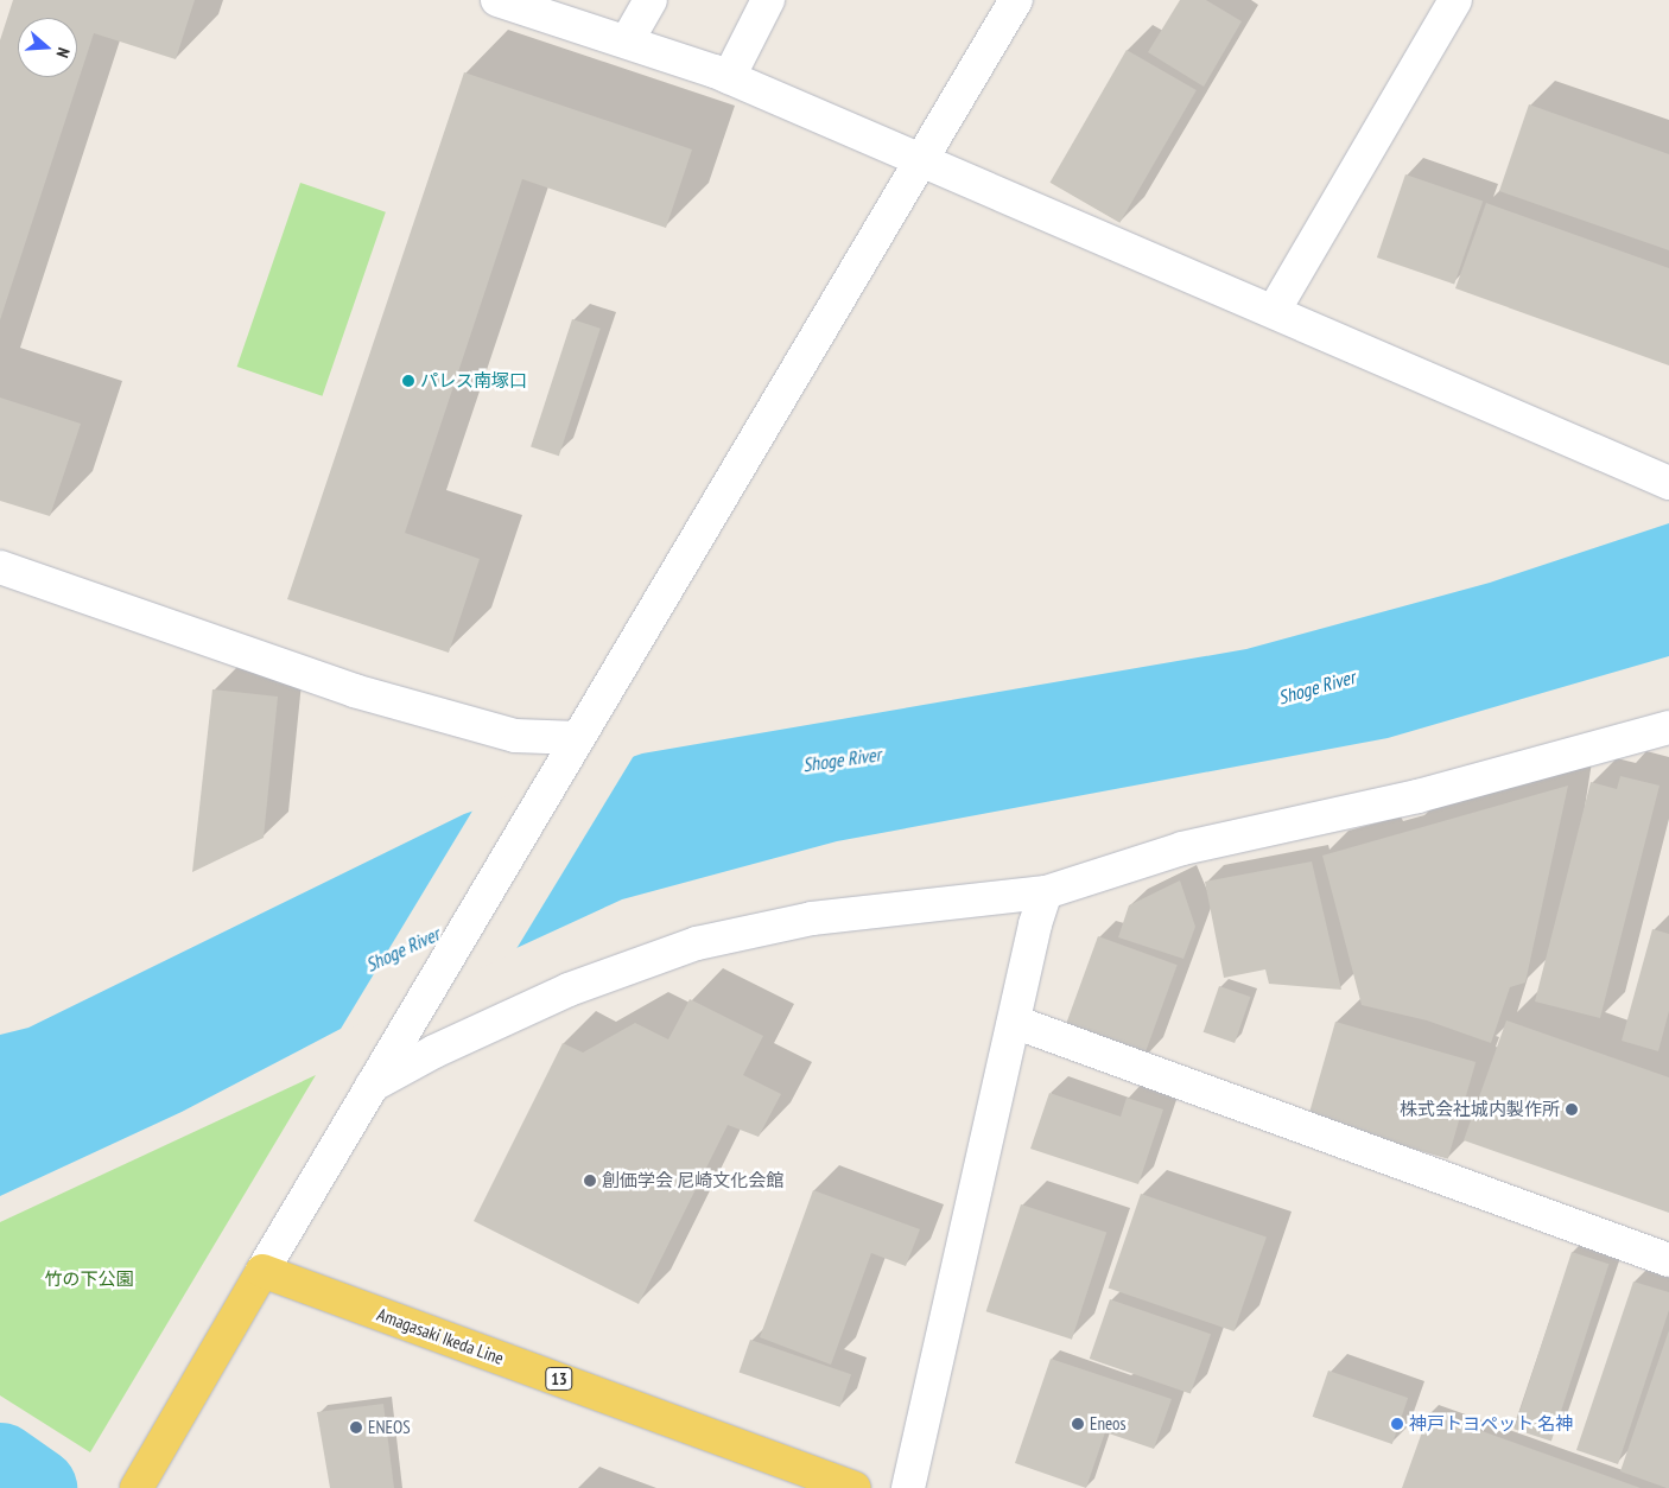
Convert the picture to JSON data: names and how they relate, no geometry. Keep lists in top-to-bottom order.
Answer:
{
  "streets": {
    "main road": ["Amagasaki Ikeda Line", "13"]
  },
  "water": ["Shoge River"],
  "parks": ["竹の下公園"],
  "places": [
    "パレス南塚口",
    "株式会社城内製作所",
    "創価学会 尼崎文化会館",
    "Eneos",
    "神戸トヨペット 名神",
    "ENEOS"
  ],
  "north": "right"
}
